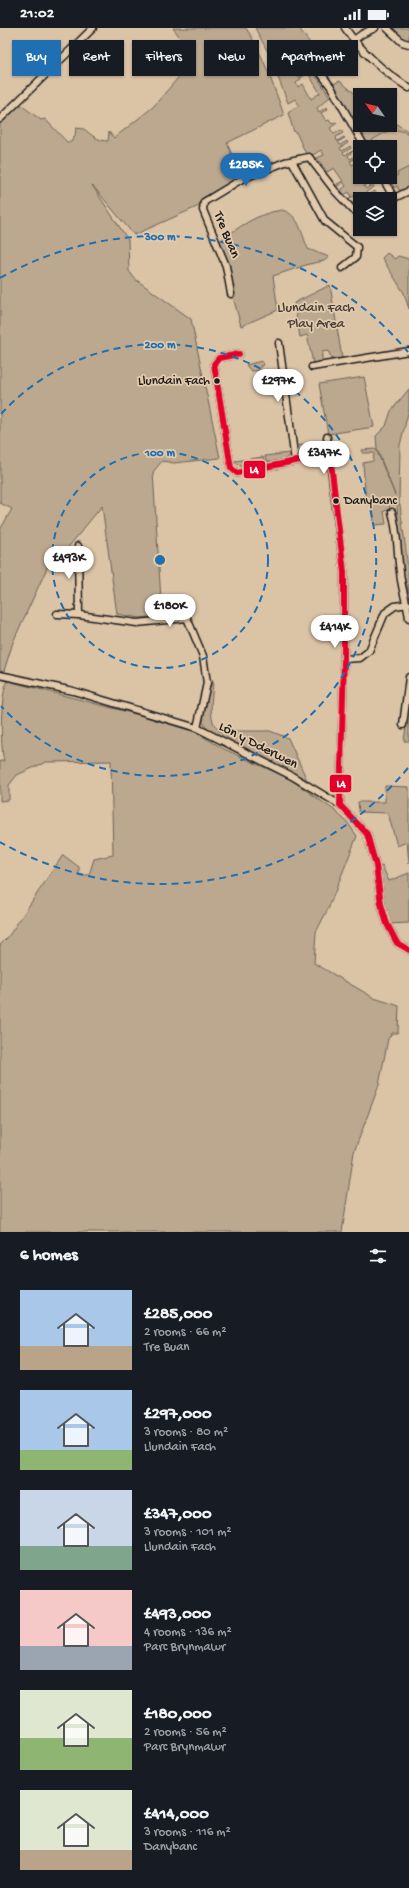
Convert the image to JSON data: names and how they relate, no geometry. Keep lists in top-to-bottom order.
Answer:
{
  "streets": {
    "street": ["Tre Buan", "Lôn y Dderwen"]
  },
  "parks": ["Llundain Fach Play Area"],
  "places": ["Llundain Fach", "Danybanc"],
  "lines": ["transit line L4"],
  "north": "top left",
  "page": {
    "status": "21:02",
    "chip": [
      "Buy",
      "Rent",
      "Filters",
      "New",
      "Apartment"
    ],
    "price": [
      "£285K",
      "£297K",
      "£347K",
      "£493K",
      "£180K",
      "£414K"
    ],
    "heading": "6 homes",
    "list": [
      {
        "name": "£285,000",
        "note": "2 rooms · 66 m² · Tre Buan"
      },
      {
        "name": "£297,000",
        "note": "3 rooms · 80 m² · Llundain Fach"
      },
      {
        "name": "£347,000",
        "note": "3 rooms · 101 m² · Llundain Fach"
      },
      {
        "name": "£493,000",
        "note": "4 rooms · 136 m² · Parc Brynmawr"
      },
      {
        "name": "£180,000",
        "note": "2 rooms · 56 m² · Parc Brynmawr"
      },
      {
        "name": "£414,000",
        "note": "3 rooms · 116 m² · Danybanc"
      }
    ]
  },
  "rings": ["300 m", "200 m", "100 m"]
}
